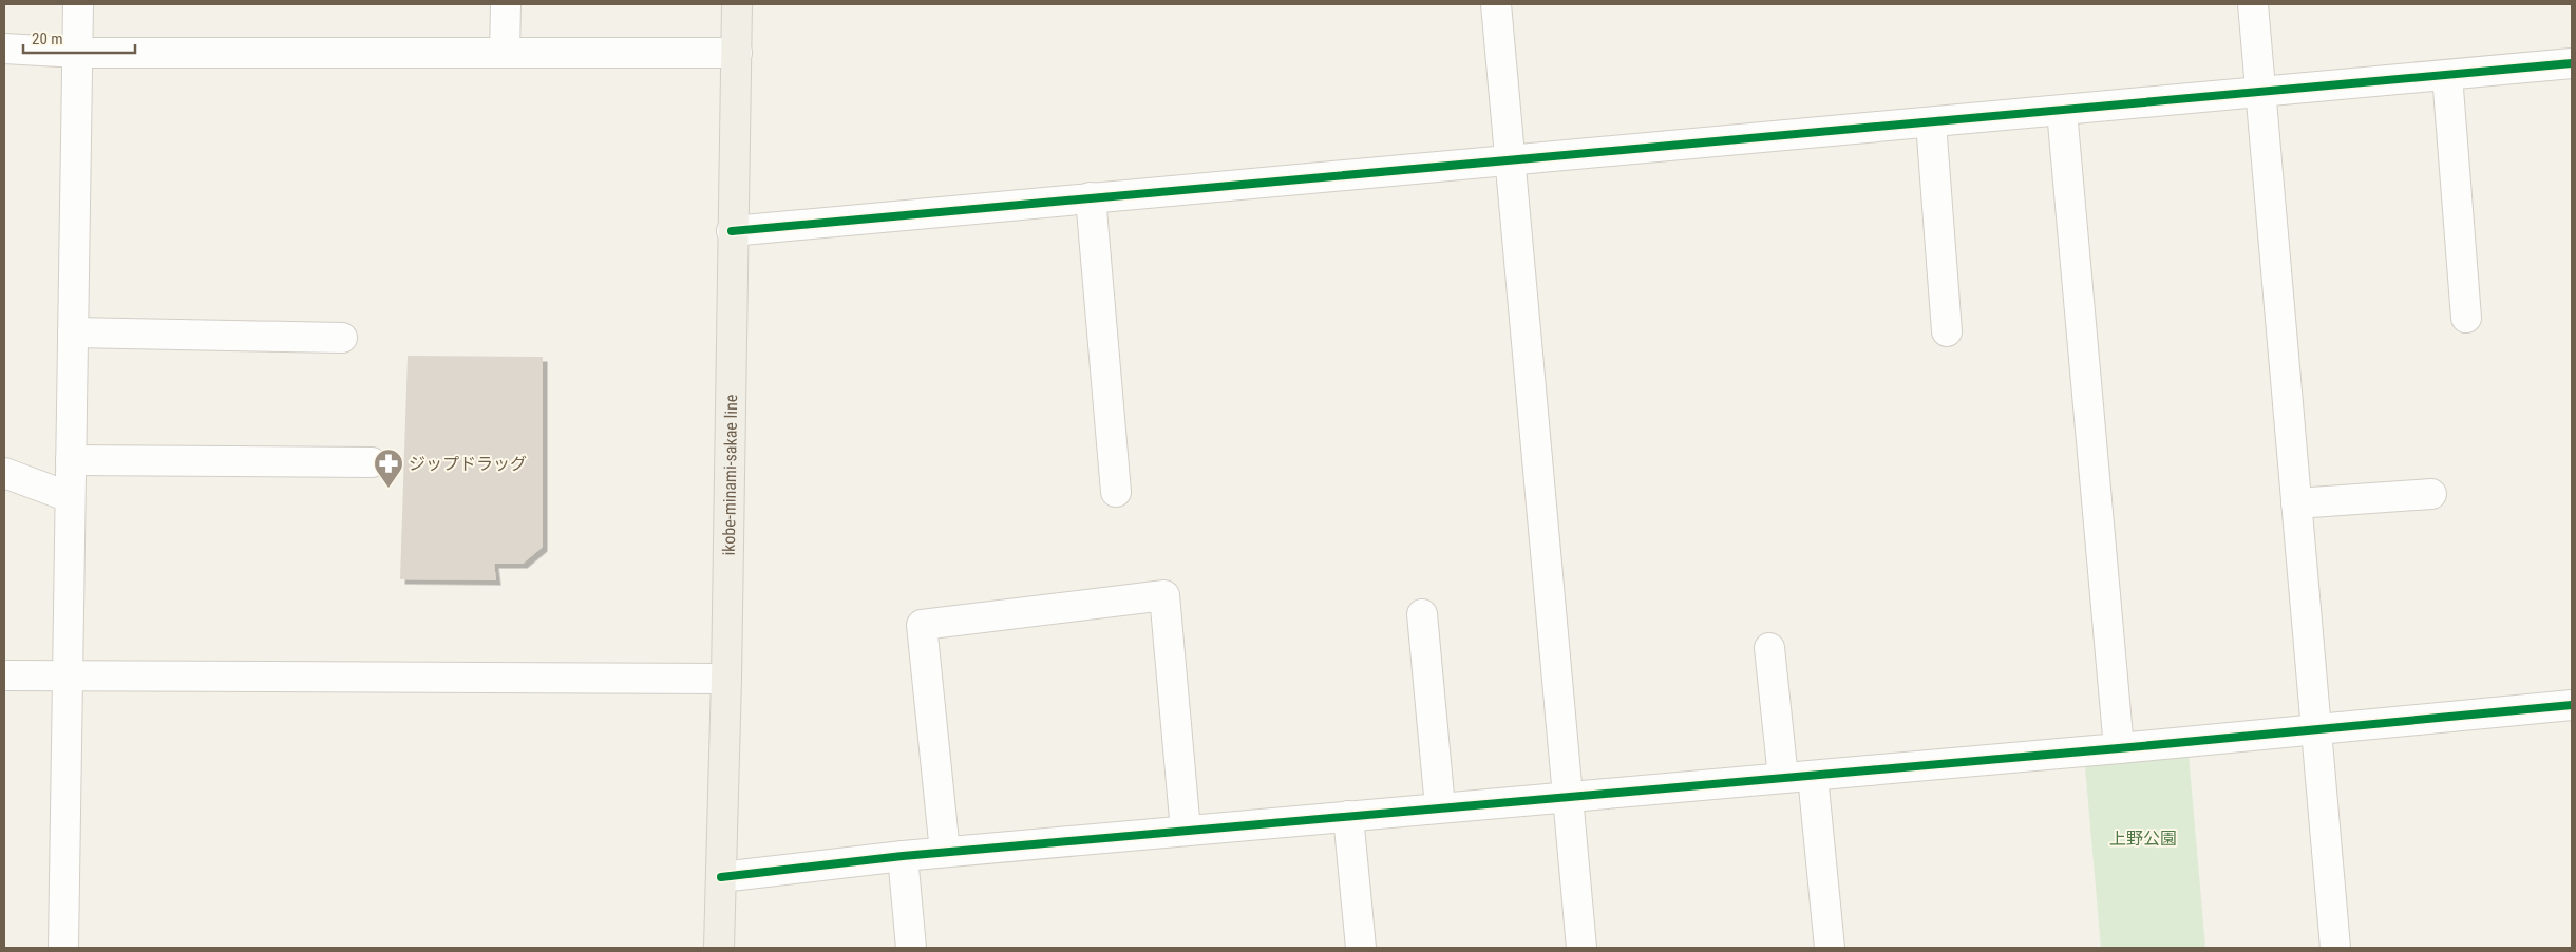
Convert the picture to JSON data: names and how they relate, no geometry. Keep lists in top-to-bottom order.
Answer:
{
  "streets": {
    "main road": ["ikobe-minami-sakae line"]
  },
  "parks": ["上野公園"],
  "places": {
    "pharmacy": ["ジップドラッグ"]
  },
  "scale_bar": "20 m"
}
